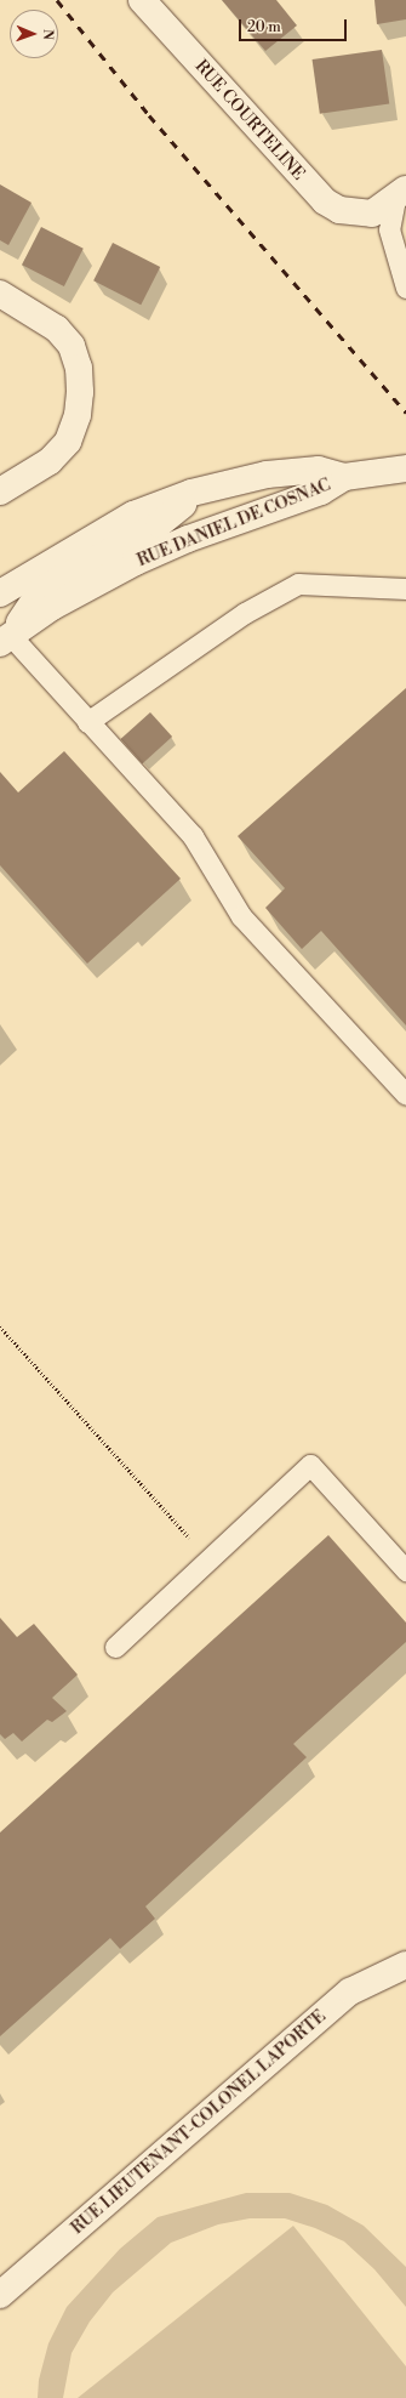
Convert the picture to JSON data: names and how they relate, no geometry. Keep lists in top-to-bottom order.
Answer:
{
  "streets": {
    "street": ["RUE COURTELINE", "RUE DANIEL DE COSNAC", "RUE LIEUTENANT-COLONEL LAPORTE"]
  },
  "scale_bar": "20 m",
  "north": "right"
}
